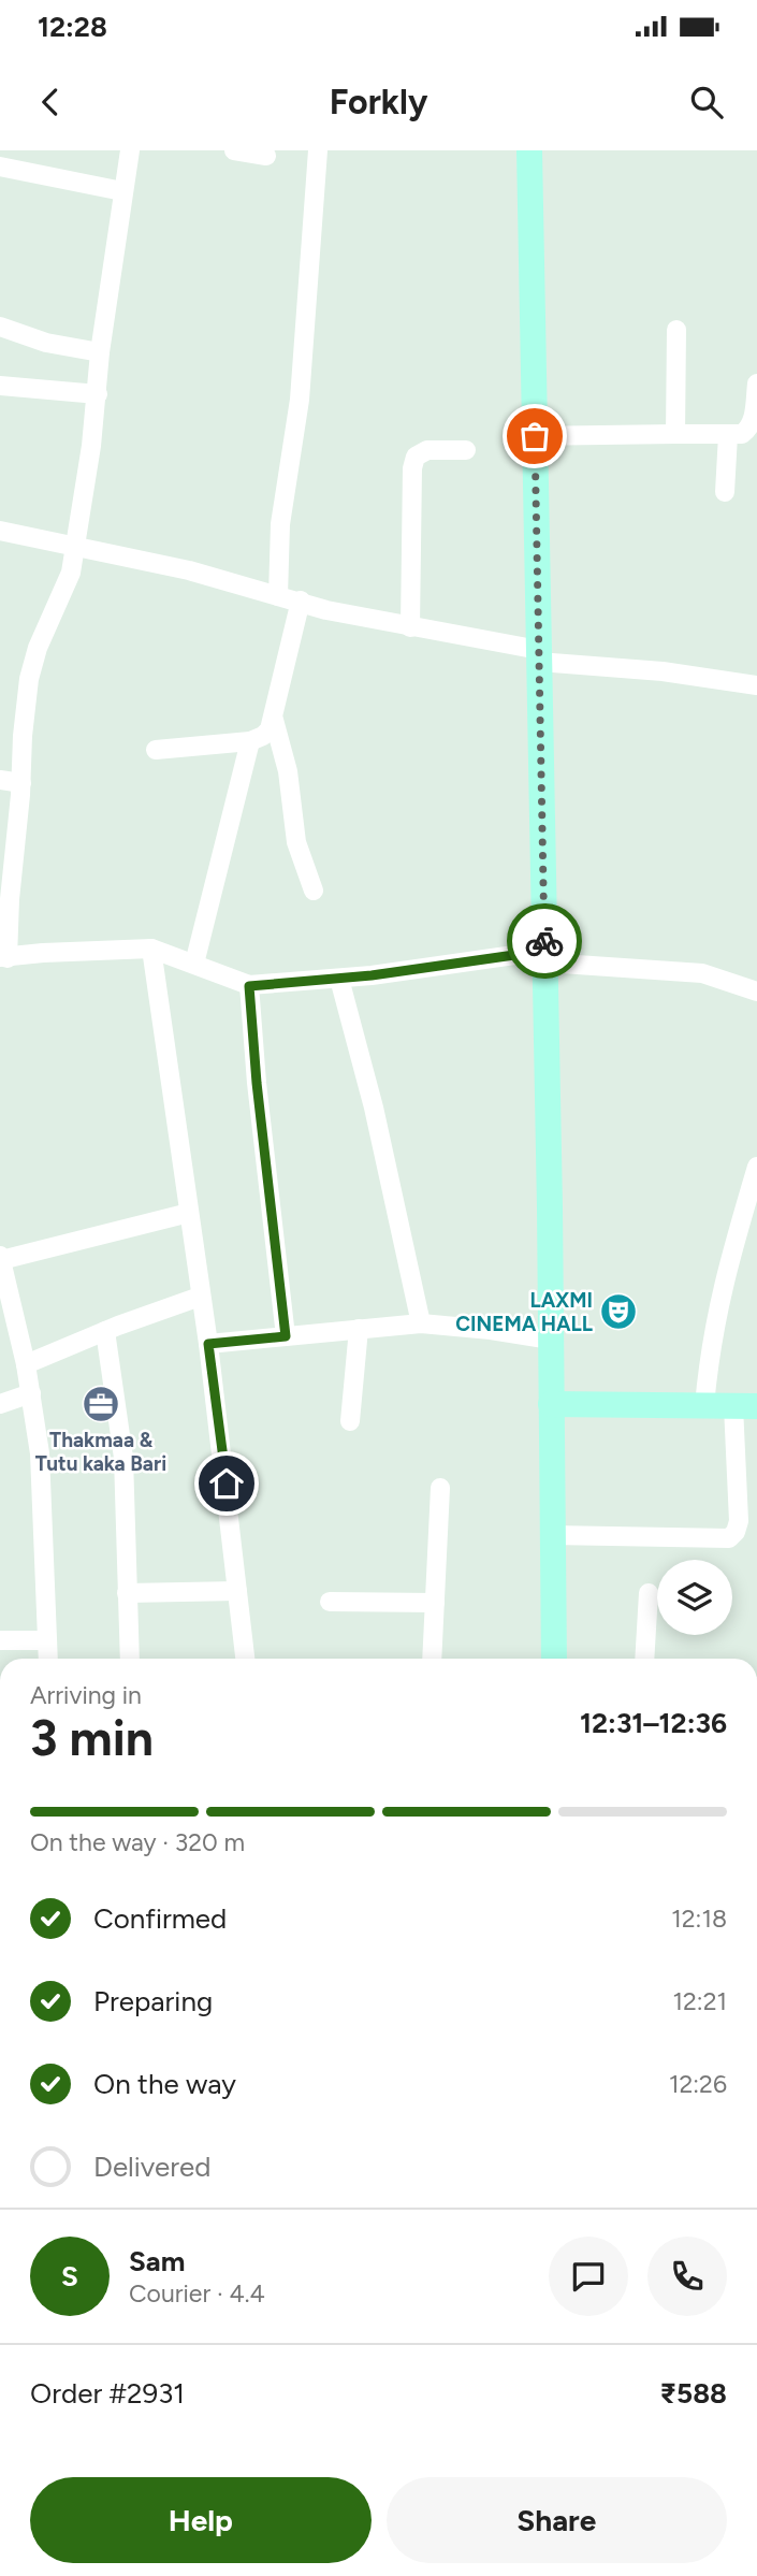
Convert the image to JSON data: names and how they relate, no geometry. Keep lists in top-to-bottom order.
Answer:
{
  "places": {
    "theatre": ["LAXMI CINEMA HALL"],
    "office": ["Thakmaa & Tutu kaka Bari"]
  },
  "page": {
    "status": "12:28",
    "header": "Forkly",
    "heading": ["3 min", "Arriving in", "12:31–12:36"],
    "panel": [
      "Sam",
      "Courier · 4.4",
      "Order #2931",
      "₹588"
    ],
    "bar": "On the way · 320 m",
    "list": [
      ["Confirmed", "12:18"],
      ["Preparing", "12:21"],
      ["On the way", "12:26"],
      "Delivered"
    ],
    "round": "S",
    "buttons": ["Help", "Share"]
  }
}
